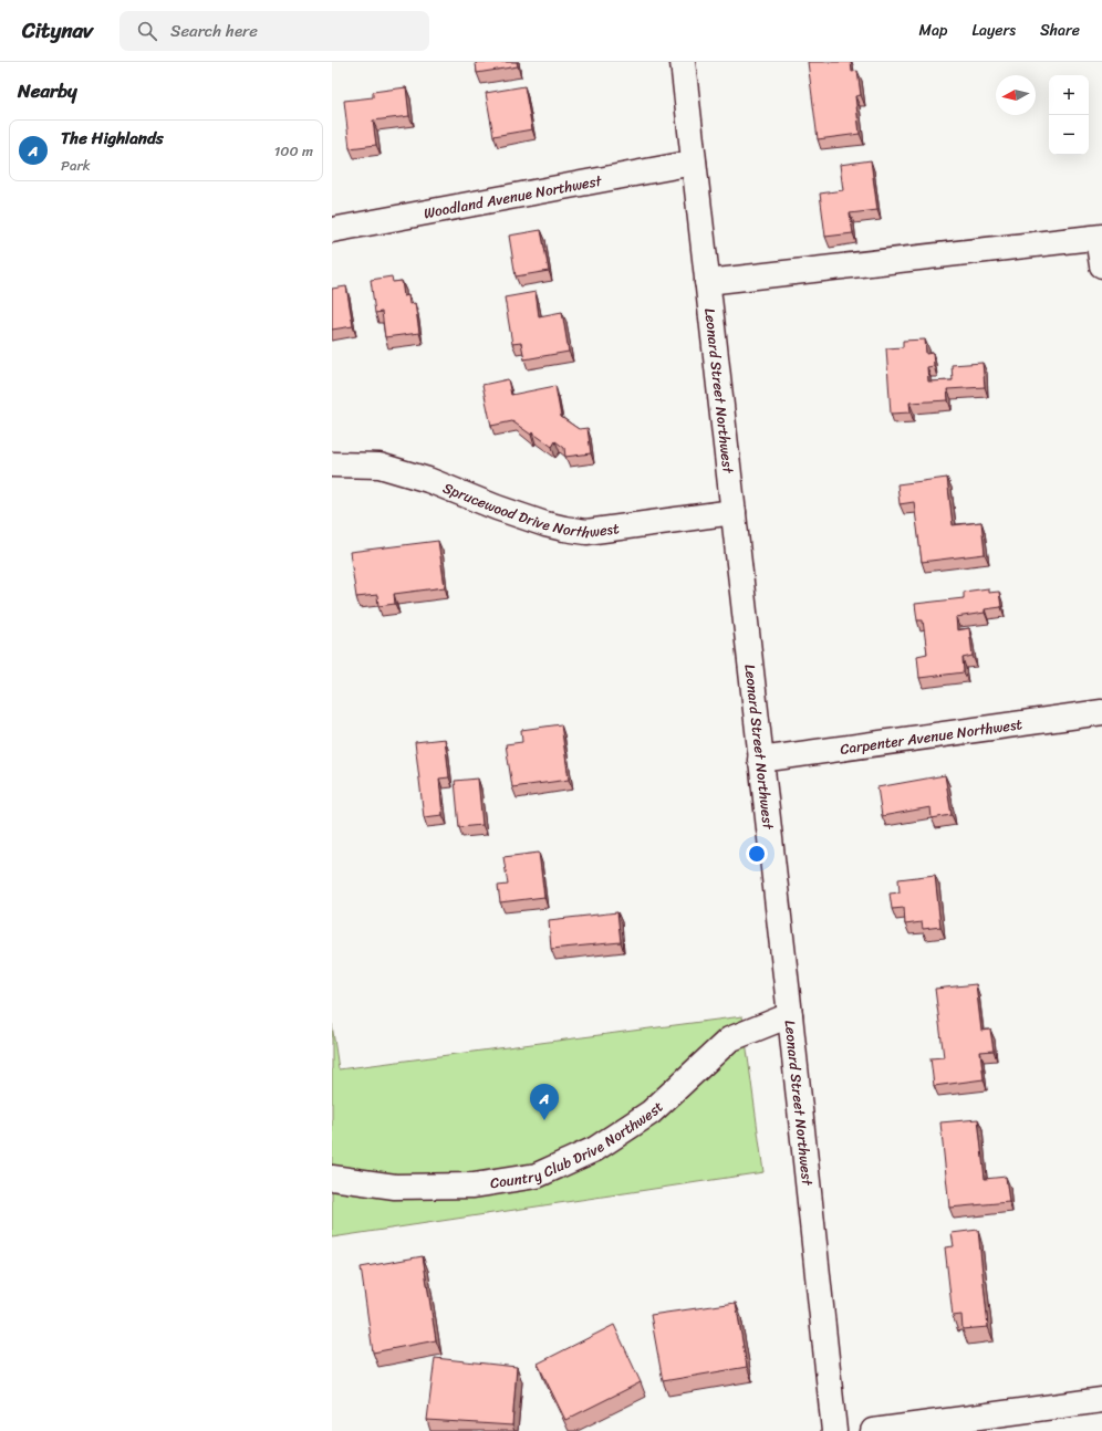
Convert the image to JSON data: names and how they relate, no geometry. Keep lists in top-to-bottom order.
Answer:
{
  "streets": {
    "street": [
      "Woodland Avenue Northwest",
      "Leonard Street Northwest",
      "Sprucewood Drive Northwest",
      "Carpenter Avenue Northwest",
      "Country Club Drive Northwest"
    ]
  },
  "crossings": [
    ["Woodland Avenue Northwest", "Leonard Street Northwest"],
    ["Leonard Street Northwest", "Sprucewood Drive Northwest"],
    ["Leonard Street Northwest", "Carpenter Avenue Northwest"],
    ["Leonard Street Northwest", "Country Club Drive Northwest"]
  ],
  "north": "left",
  "page": {
    "header": "Citynav",
    "search": "Search here",
    "nav": ["Map", "Layers", "Share"],
    "heading": "Nearby",
    "map_buttons": ["+", "−"],
    "list": [
      {
        "mark": "A",
        "name": "The Highlands",
        "note": "Park",
        "value": "100 m"
      }
    ],
    "pins": "A"
  }
}
